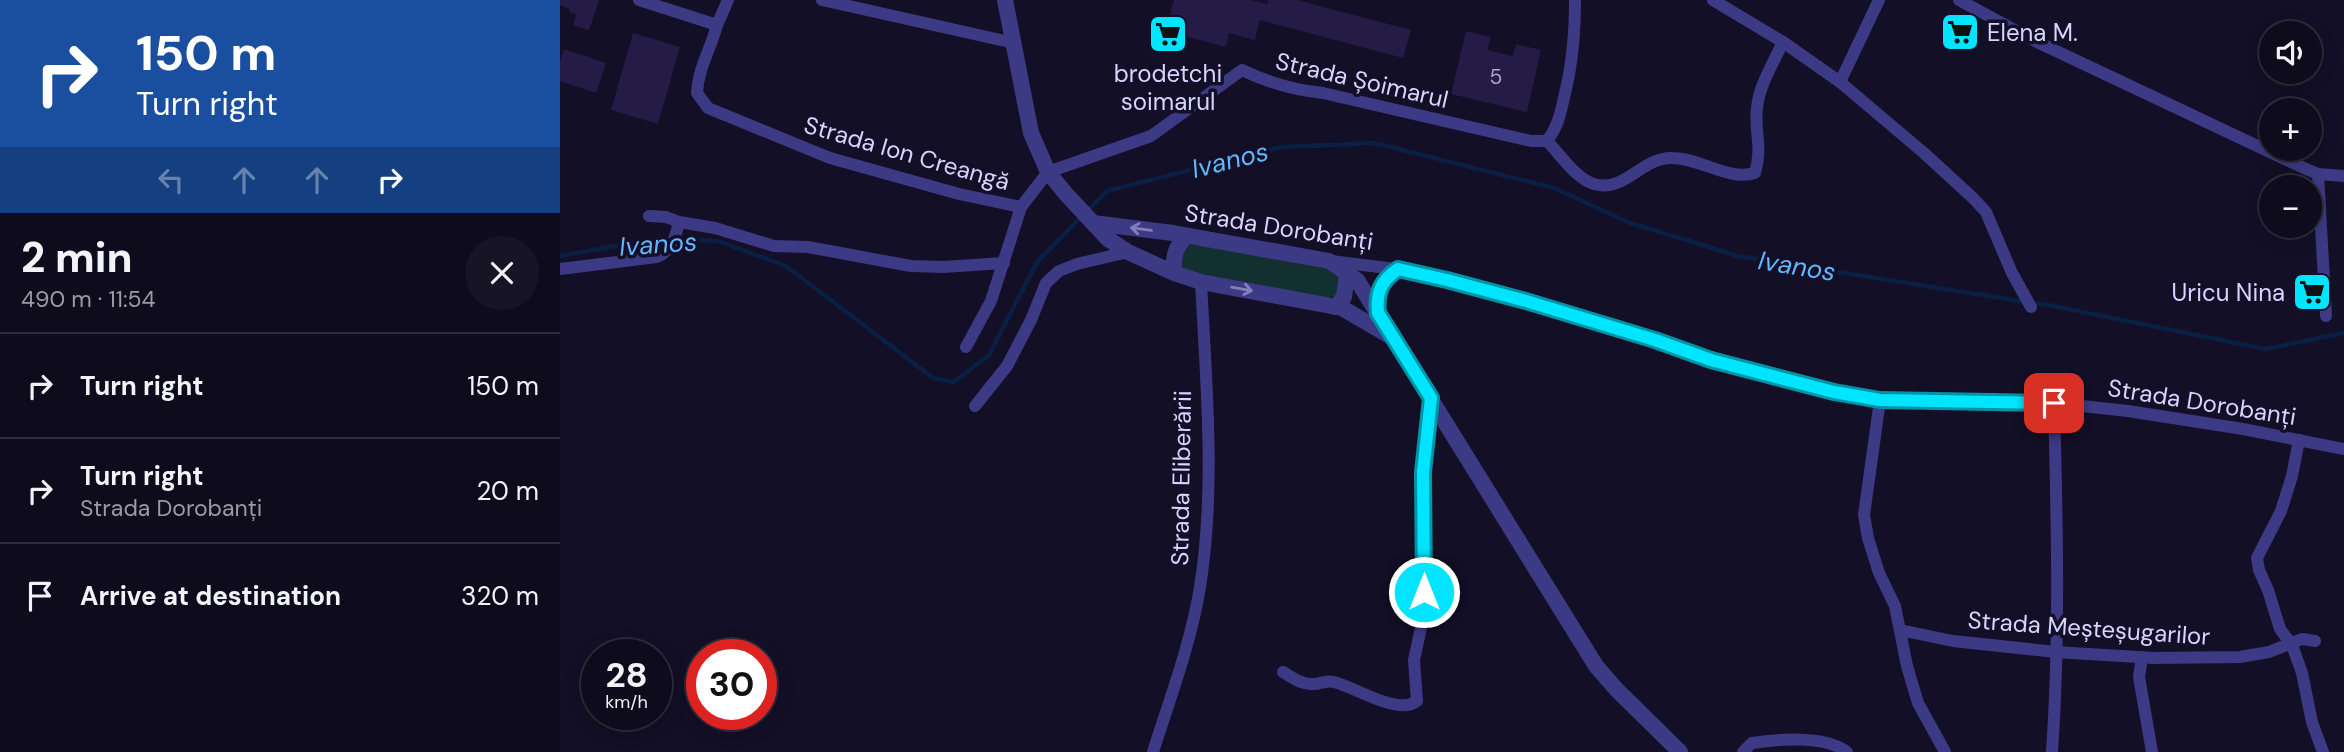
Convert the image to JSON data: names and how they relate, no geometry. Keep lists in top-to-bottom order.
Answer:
{
  "streets": {
    "street": [
      "Strada Șoimarul",
      "Strada Ion Creangă",
      "Strada Dorobanți",
      "Strada Eliberării",
      "Strada Meșteșugarilor"
    ]
  },
  "water": ["Ivanos"],
  "places": {
    "supermarket": ["Elena M.", "brodetchi soimarul", "Uricu Nina"]
  },
  "house_numbers": ["5"],
  "page": {
    "turn": ["150 m", "Turn right"],
    "map_buttons": ["+", "−"],
    "heading": ["2 min", "490 m · 11:54"],
    "list": [
      {
        "name": "Turn right",
        "value": "150 m"
      },
      {
        "name": "Turn right",
        "note": "Strada Dorobanți",
        "value": "20 m"
      },
      {
        "name": "Arrive at destination",
        "value": "320 m"
      }
    ],
    "speed": "28 km/h",
    "limit": "30"
  }
}
